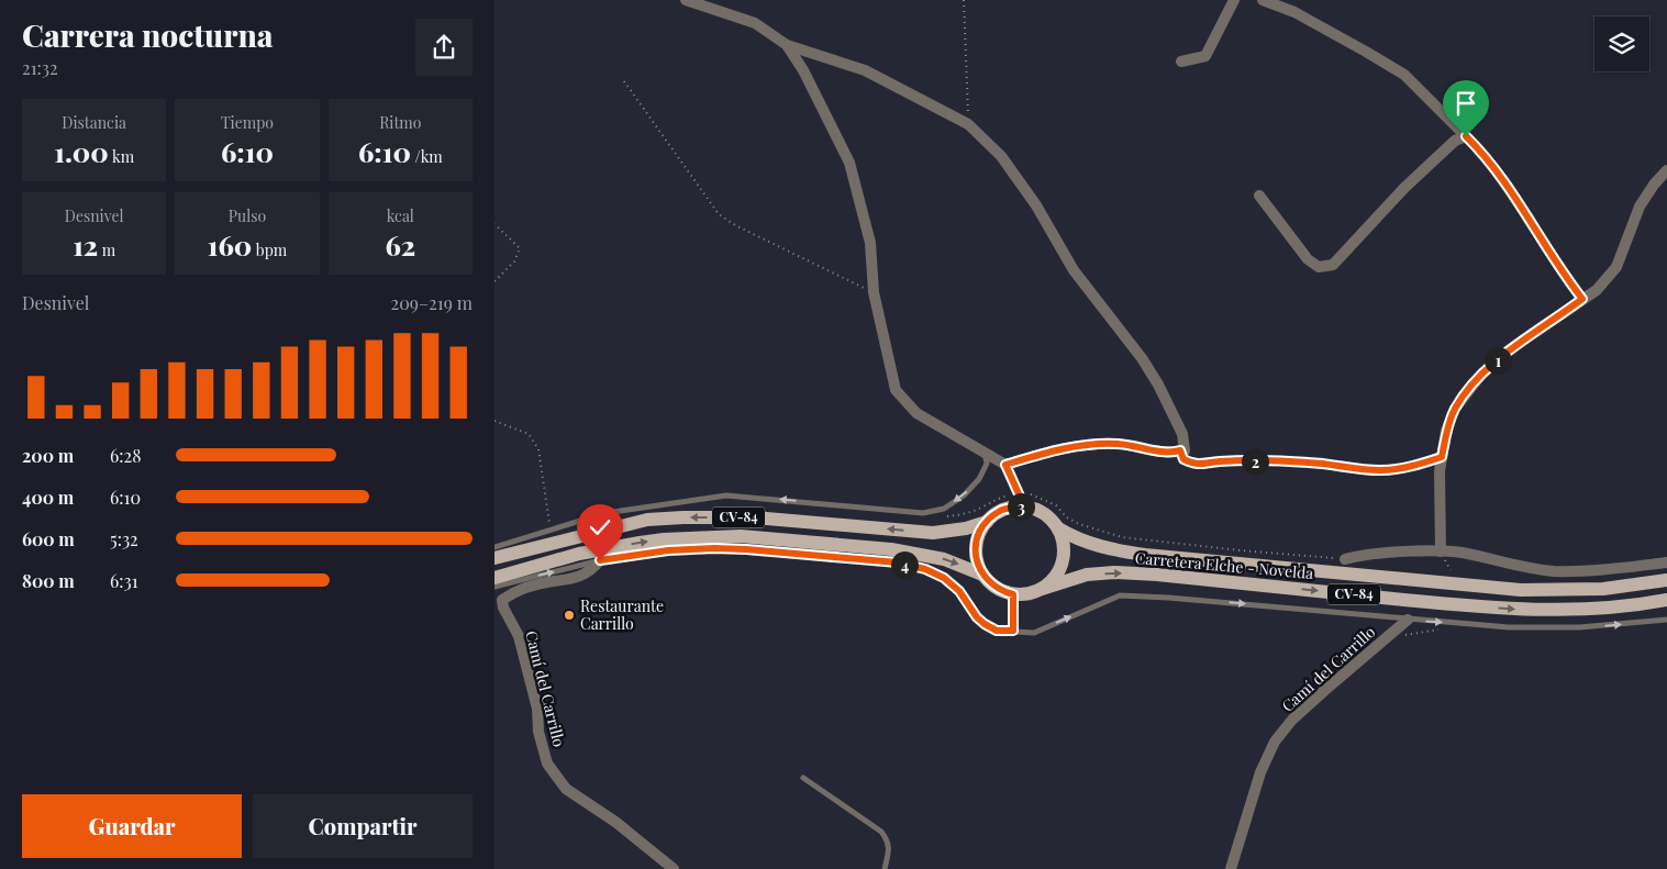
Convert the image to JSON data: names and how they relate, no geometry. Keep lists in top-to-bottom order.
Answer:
{
  "streets": {
    "main road": ["CV-84", "Carretera Elche - Novelda"],
    "street": ["Camí del Carrillo"]
  },
  "crossings": [
    ["CV-84", "Carretera Elche - Novelda"]
  ],
  "places": ["Restaurante Carrillo"],
  "page": {
    "heading": ["Carrera nocturna", "21:32"],
    "stats": [
      ["Distancia", "1.00 km"],
      ["Tiempo", "6:10"],
      ["Ritmo", "6:10 /km"],
      ["Desnivel", "12 m"],
      ["Pulso", "160 bpm"],
      ["kcal", "62"]
    ],
    "chart": ["Desnivel", "209–219 m"],
    "pins": [
      "1",
      "2",
      "3",
      "4"
    ],
    "list": [
      {
        "name": "200 m",
        "note": "6:28"
      },
      {
        "name": "400 m",
        "note": "6:10"
      },
      {
        "name": "600 m",
        "note": "5:32"
      },
      {
        "name": "800 m",
        "note": "6:31"
      }
    ],
    "buttons": ["Guardar", "Compartir"]
  }
}
